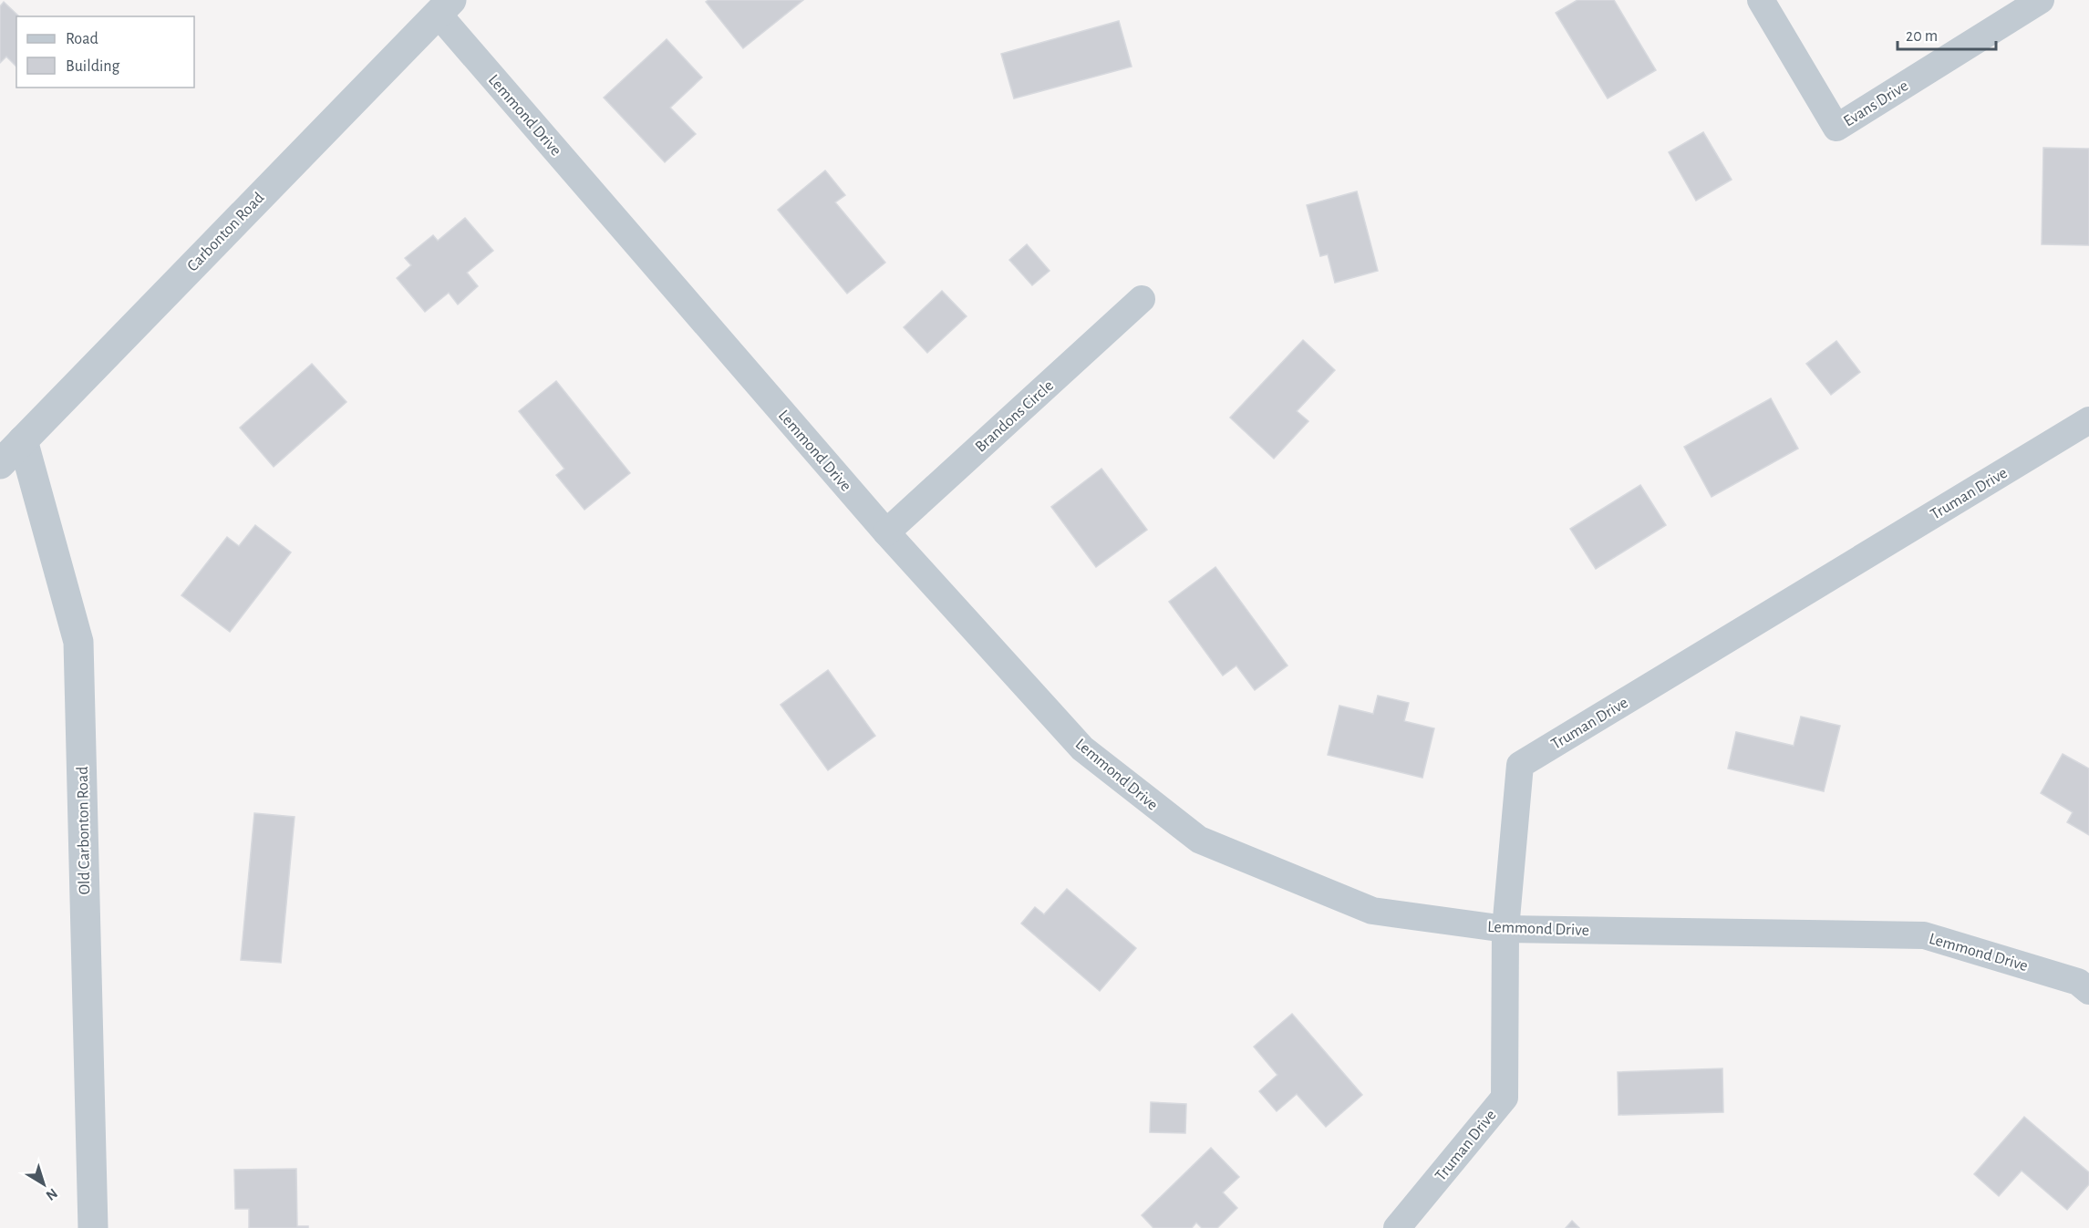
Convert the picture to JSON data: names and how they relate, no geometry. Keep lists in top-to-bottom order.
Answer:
{
  "streets": {
    "street": [
      "Evans Drive",
      "Lemmond Drive",
      "Carbonton Road",
      "Brandons Circle",
      "Truman Drive",
      "Old Carbonton Road"
    ]
  },
  "crossings": [
    ["Lemmond Drive", "Carbonton Road"],
    ["Lemmond Drive", "Brandons Circle"],
    ["Lemmond Drive", "Truman Drive"],
    ["Carbonton Road", "Old Carbonton Road"]
  ],
  "legend": ["Road", "Building"],
  "scale_bar": "20 m",
  "north": "bottom right"
}
